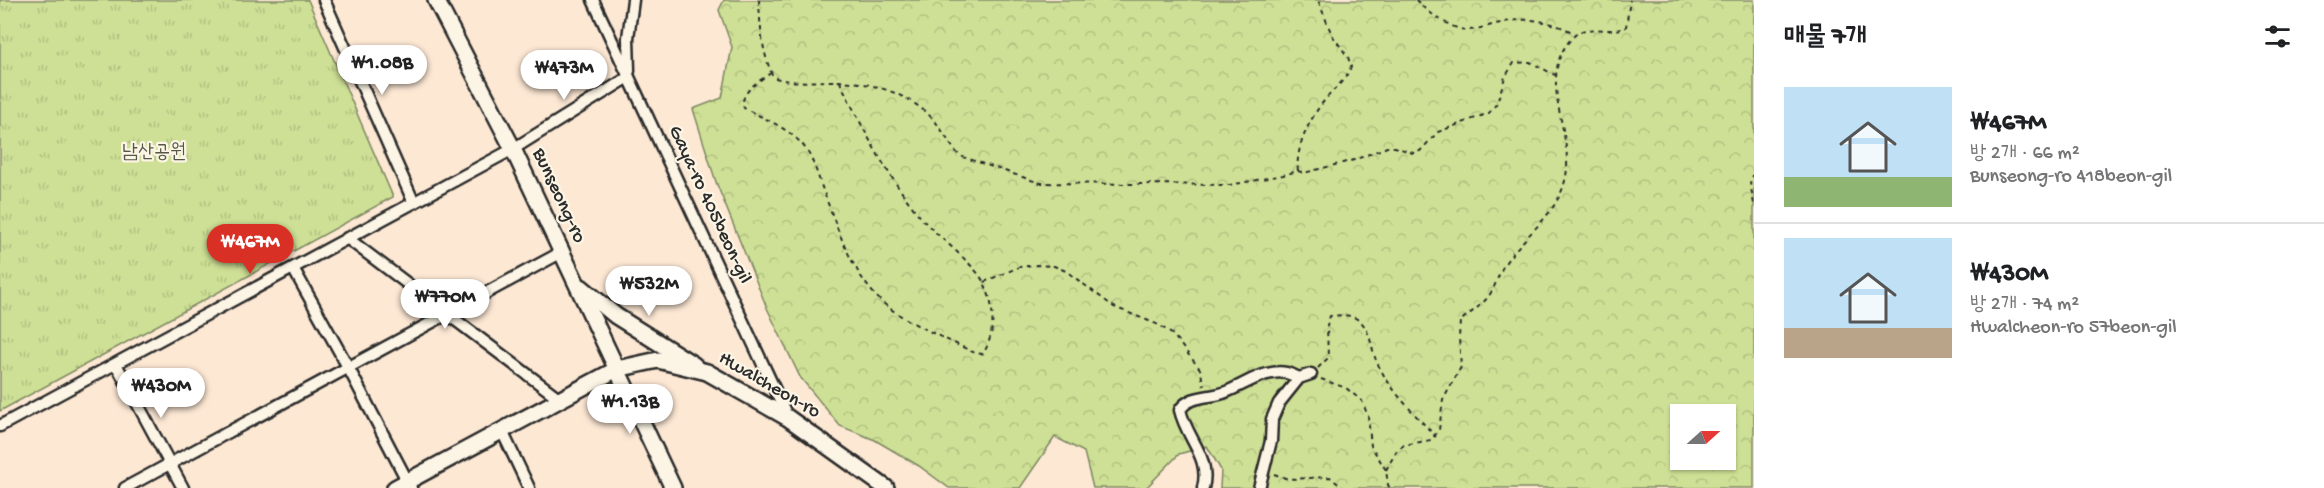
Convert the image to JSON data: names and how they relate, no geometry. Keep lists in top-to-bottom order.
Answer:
{
  "streets": {
    "street": ["Bunseong-ro", "Gaya-ro 405beon-gil", "Hwalcheon-ro"]
  },
  "crossings": [
    ["Bunseong-ro", "Gaya-ro 405beon-gil"],
    ["Bunseong-ro", "Hwalcheon-ro"],
    ["Gaya-ro 405beon-gil", "Hwalcheon-ro"]
  ],
  "parks": ["남산공원"],
  "north": "right",
  "page": {
    "heading": "매물 7개",
    "price": [
      "₩1.08B",
      "₩473M",
      "₩467M",
      "₩532M",
      "₩770M",
      "₩430M",
      "₩1.13B"
    ],
    "list": [
      {
        "name": "₩467M",
        "note": "방 2개 · 66 m² · Bunseong-ro 418beon-gil"
      },
      {
        "name": "₩430M",
        "note": "방 2개 · 74 m² · Hwalcheon-ro 57beon-gil"
      }
    ]
  }
}
